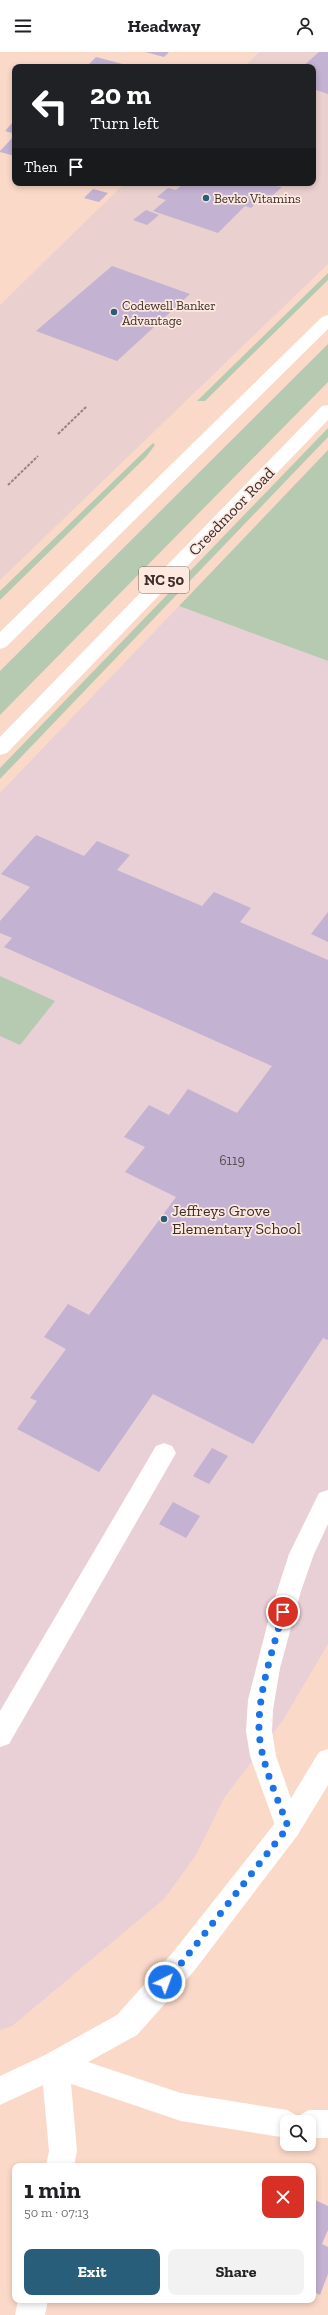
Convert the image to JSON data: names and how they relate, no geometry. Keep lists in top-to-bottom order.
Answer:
{
  "streets": {
    "main road": ["Creedmoor Road", "NC 50"]
  },
  "places": ["Bevko Vitamins", "Codewell Banker Advantage", "Jeffreys Grove Elementary School"],
  "house_numbers": ["6119"],
  "page": {
    "header": "Headway",
    "turn": ["20 m", "Turn left"],
    "then": "Then",
    "heading": ["1 min", "50 m · 07:13"],
    "buttons": ["Exit", "Share"]
  }
}
